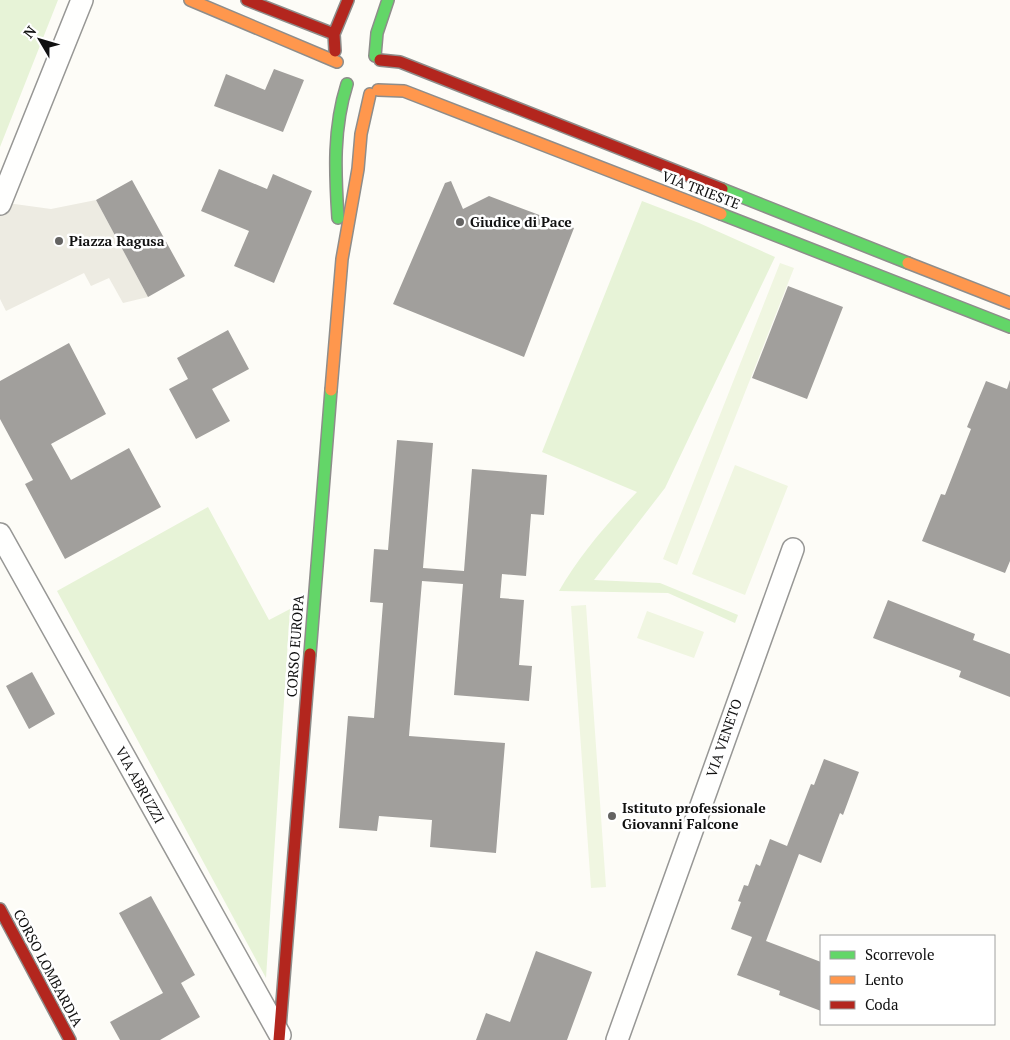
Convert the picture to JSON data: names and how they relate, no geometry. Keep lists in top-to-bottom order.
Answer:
{
  "streets": {
    "street": [
      "VIA TRIESTE",
      "CORSO EUROPA",
      "VIA VENETO",
      "VIA ABRUZZI",
      "CORSO LOMBARDIA"
    ]
  },
  "crossings": [
    ["CORSO EUROPA", "VIA ABRUZZI"]
  ],
  "places": ["Giudice di Pace", "Piazza Ragusa", "Istituto professionale Giovanni Falcone"],
  "legend": ["Scorrevole", "Lento", "Coda"],
  "north": "top left"
}
